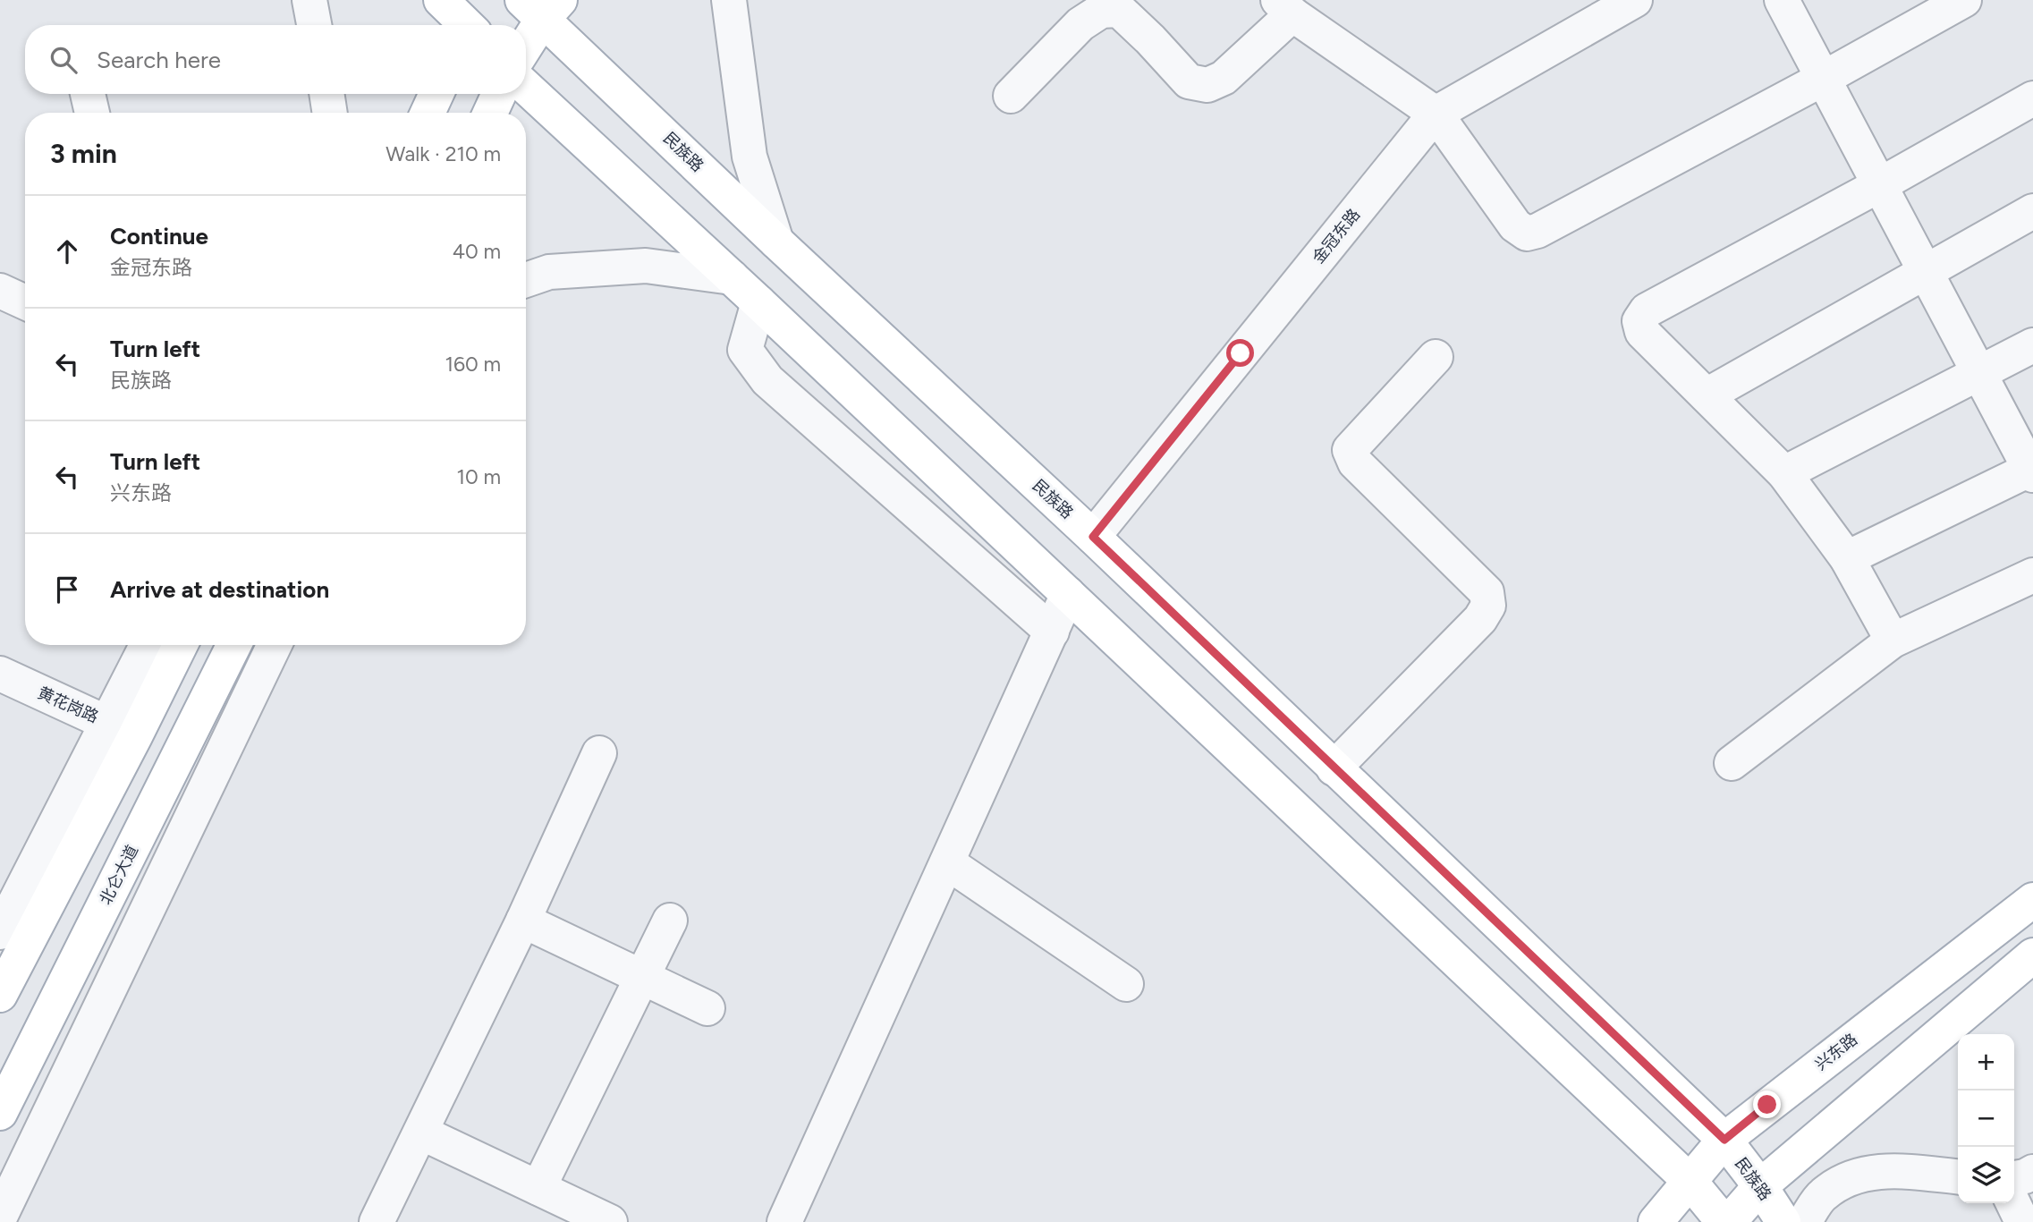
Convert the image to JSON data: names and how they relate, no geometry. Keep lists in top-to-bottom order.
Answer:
{
  "streets": {
    "main road": ["民族路", "北仑大道", "兴东路"],
    "street": ["金冠东路", "黄花岗路"]
  },
  "crossings": [
    ["民族路", "金冠东路"],
    ["民族路", "兴东路"]
  ],
  "page": {
    "search": "Search here",
    "heading": ["3 min", "Walk · 210 m"],
    "list": [
      ["Continue", "金冠东路", "40 m"],
      ["Turn left", "民族路", "160 m"],
      ["Turn left", "兴东路", "10 m"],
      "Arrive at destination"
    ],
    "map_buttons": ["+", "−"]
  }
}
